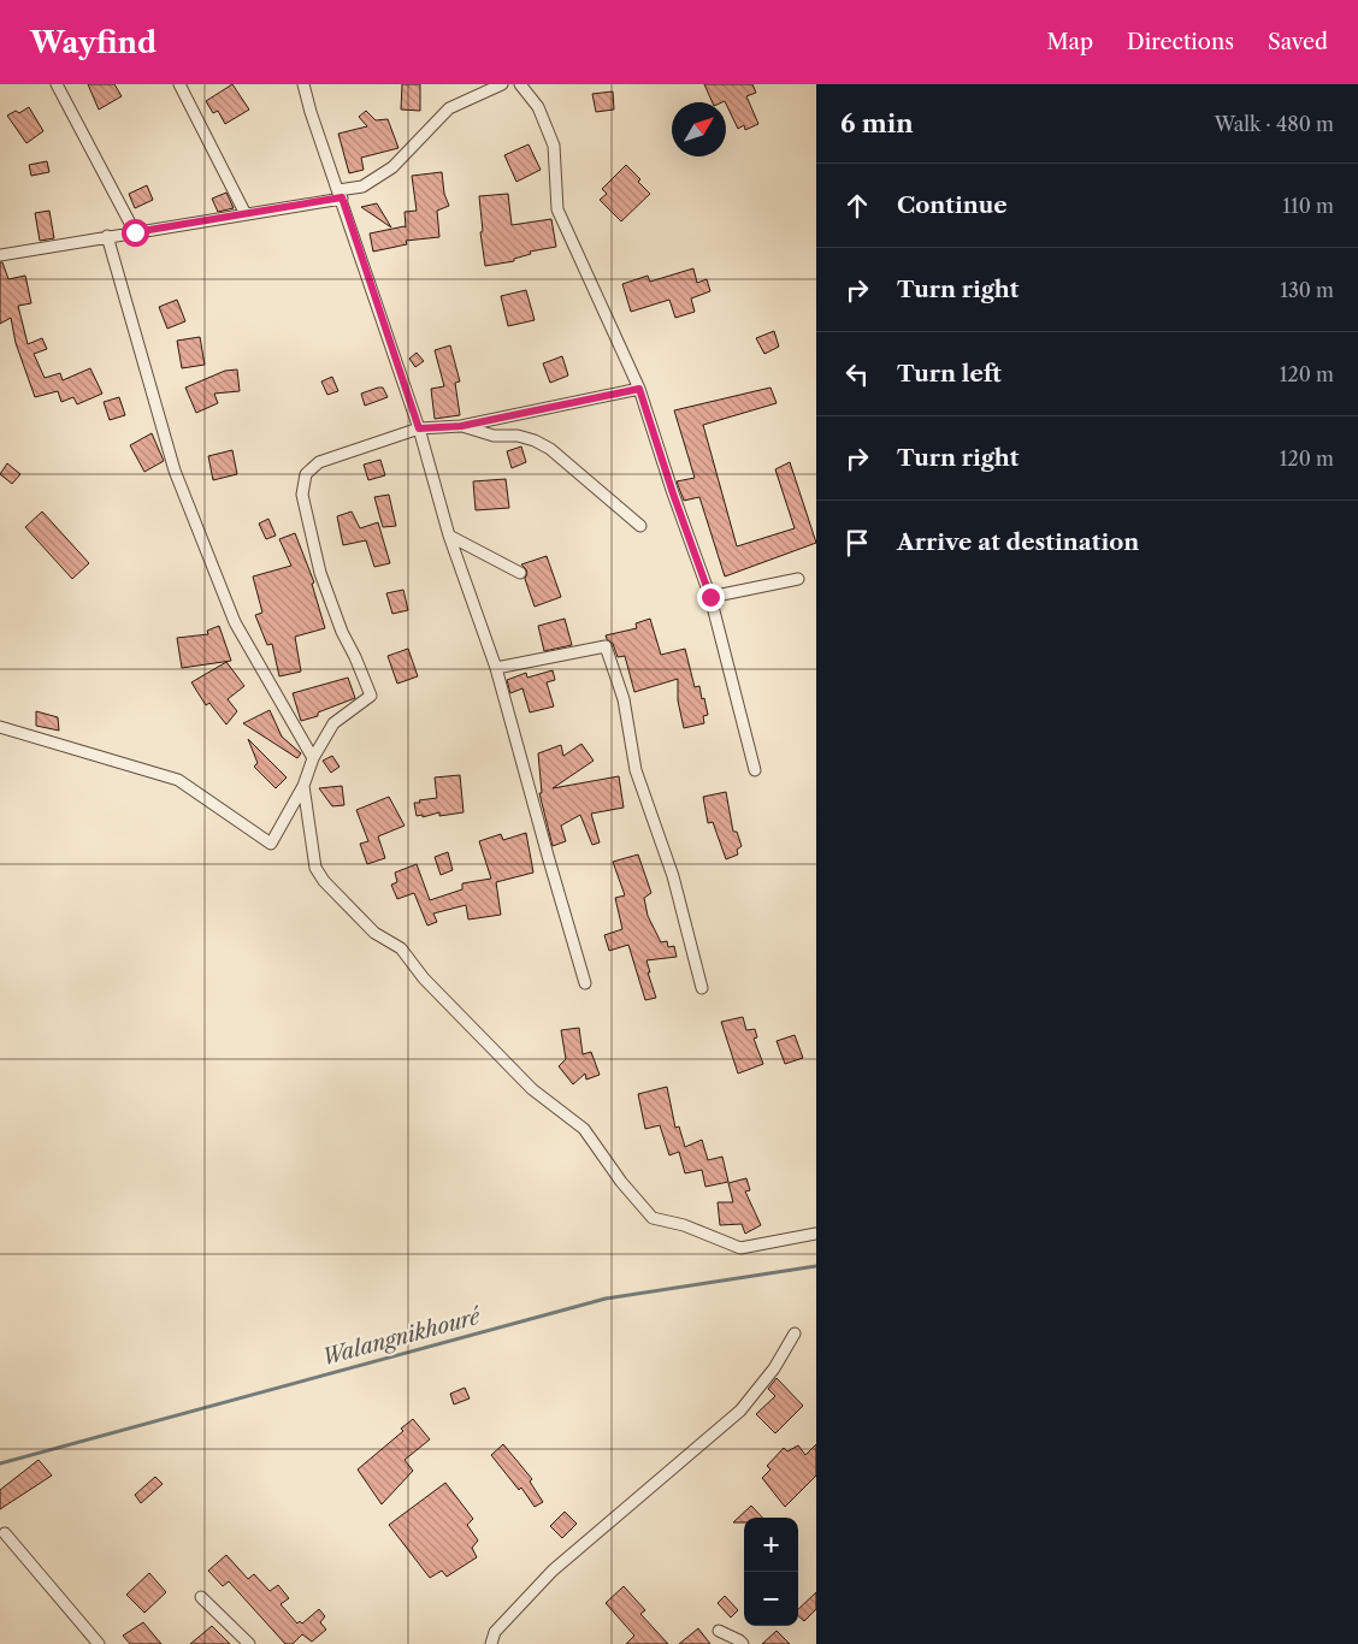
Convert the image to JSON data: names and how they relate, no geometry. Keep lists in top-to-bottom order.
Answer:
{
  "water": ["Walangnikhouré"],
  "north": "top right",
  "page": {
    "header": "Wayfind",
    "nav": ["Map", "Directions", "Saved"],
    "heading": ["6 min", "Walk · 480 m"],
    "list": [
      ["Continue", "110 m"],
      ["Turn right", "130 m"],
      ["Turn left", "120 m"],
      ["Turn right", "120 m"],
      "Arrive at destination"
    ],
    "map_buttons": ["+", "−"]
  }
}
